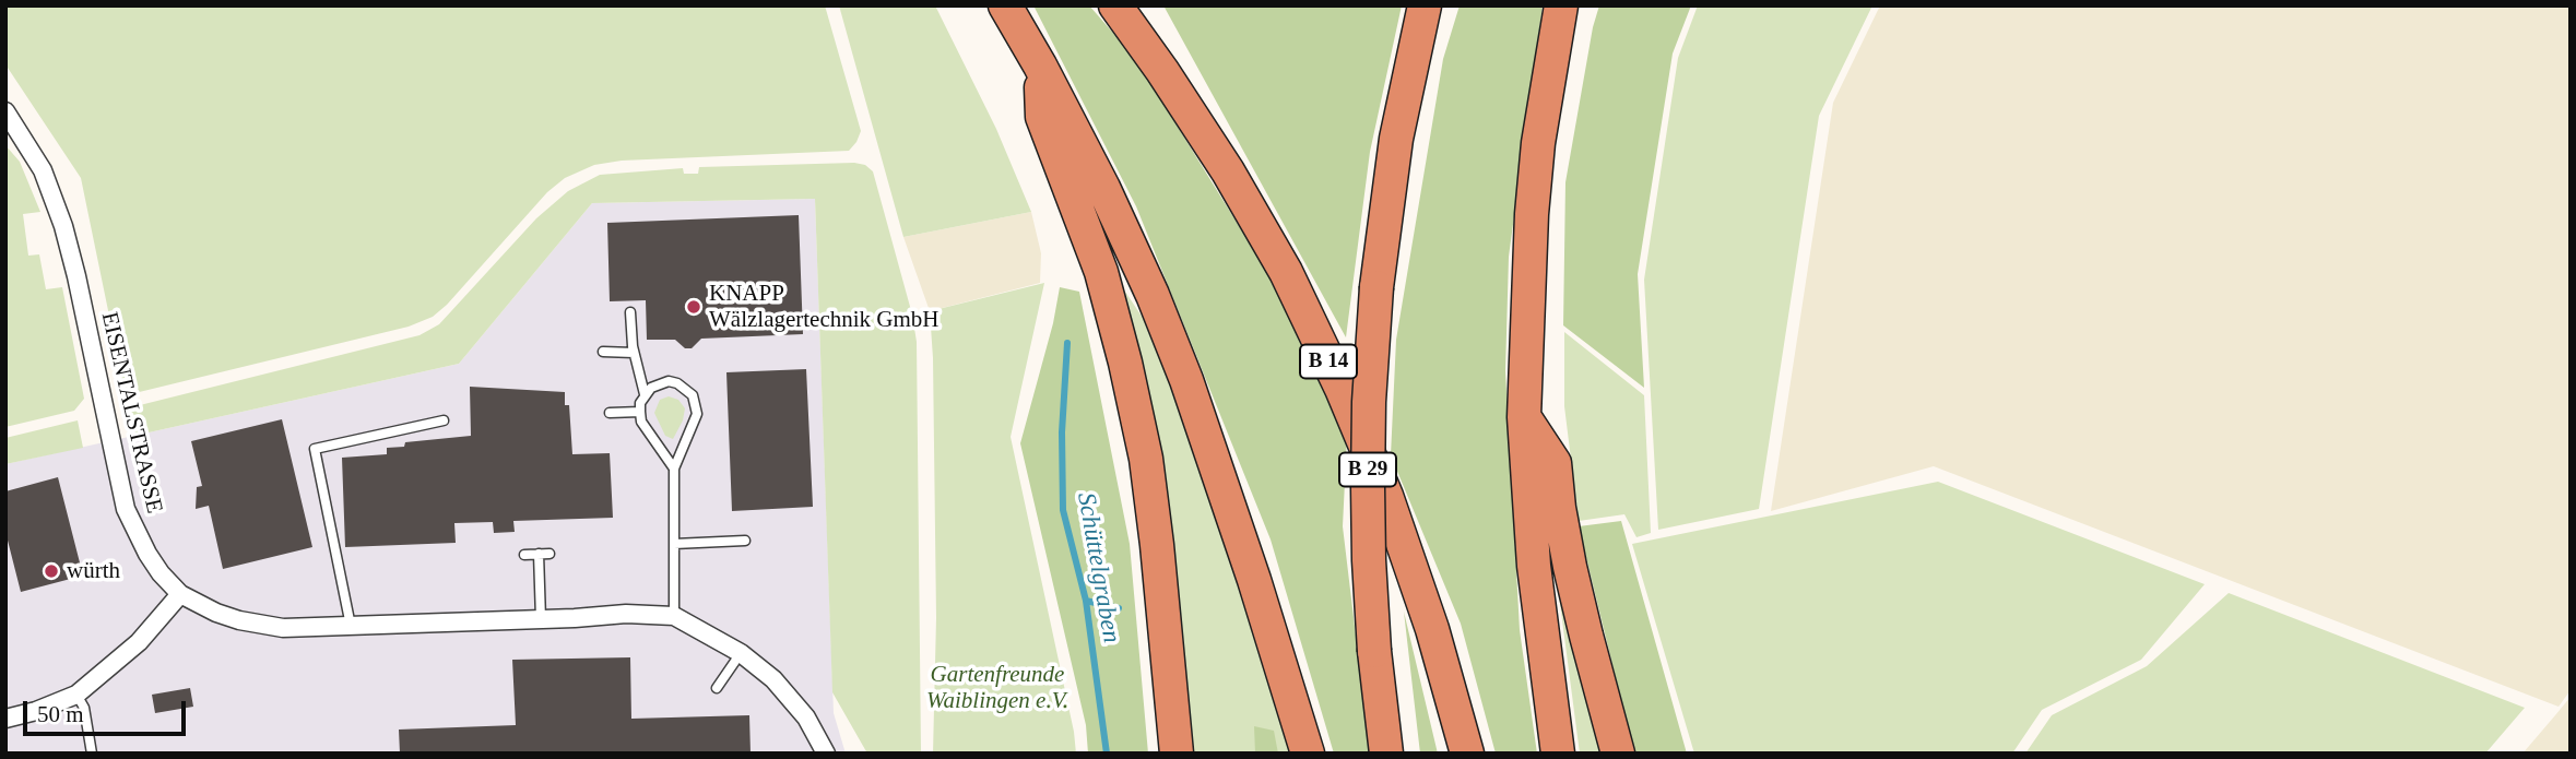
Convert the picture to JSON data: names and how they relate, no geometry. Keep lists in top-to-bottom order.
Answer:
{
  "streets": {
    "highway": ["B 14", "B 29"],
    "street": ["EISENTALSTRASSE"]
  },
  "water": ["Schüttelgraben"],
  "parks": ["Gartenfreunde Waiblingen e.V."],
  "places": ["KNAPP Wälzlagertechnik GmbH", "würth"],
  "scale_bar": "50 m"
}
